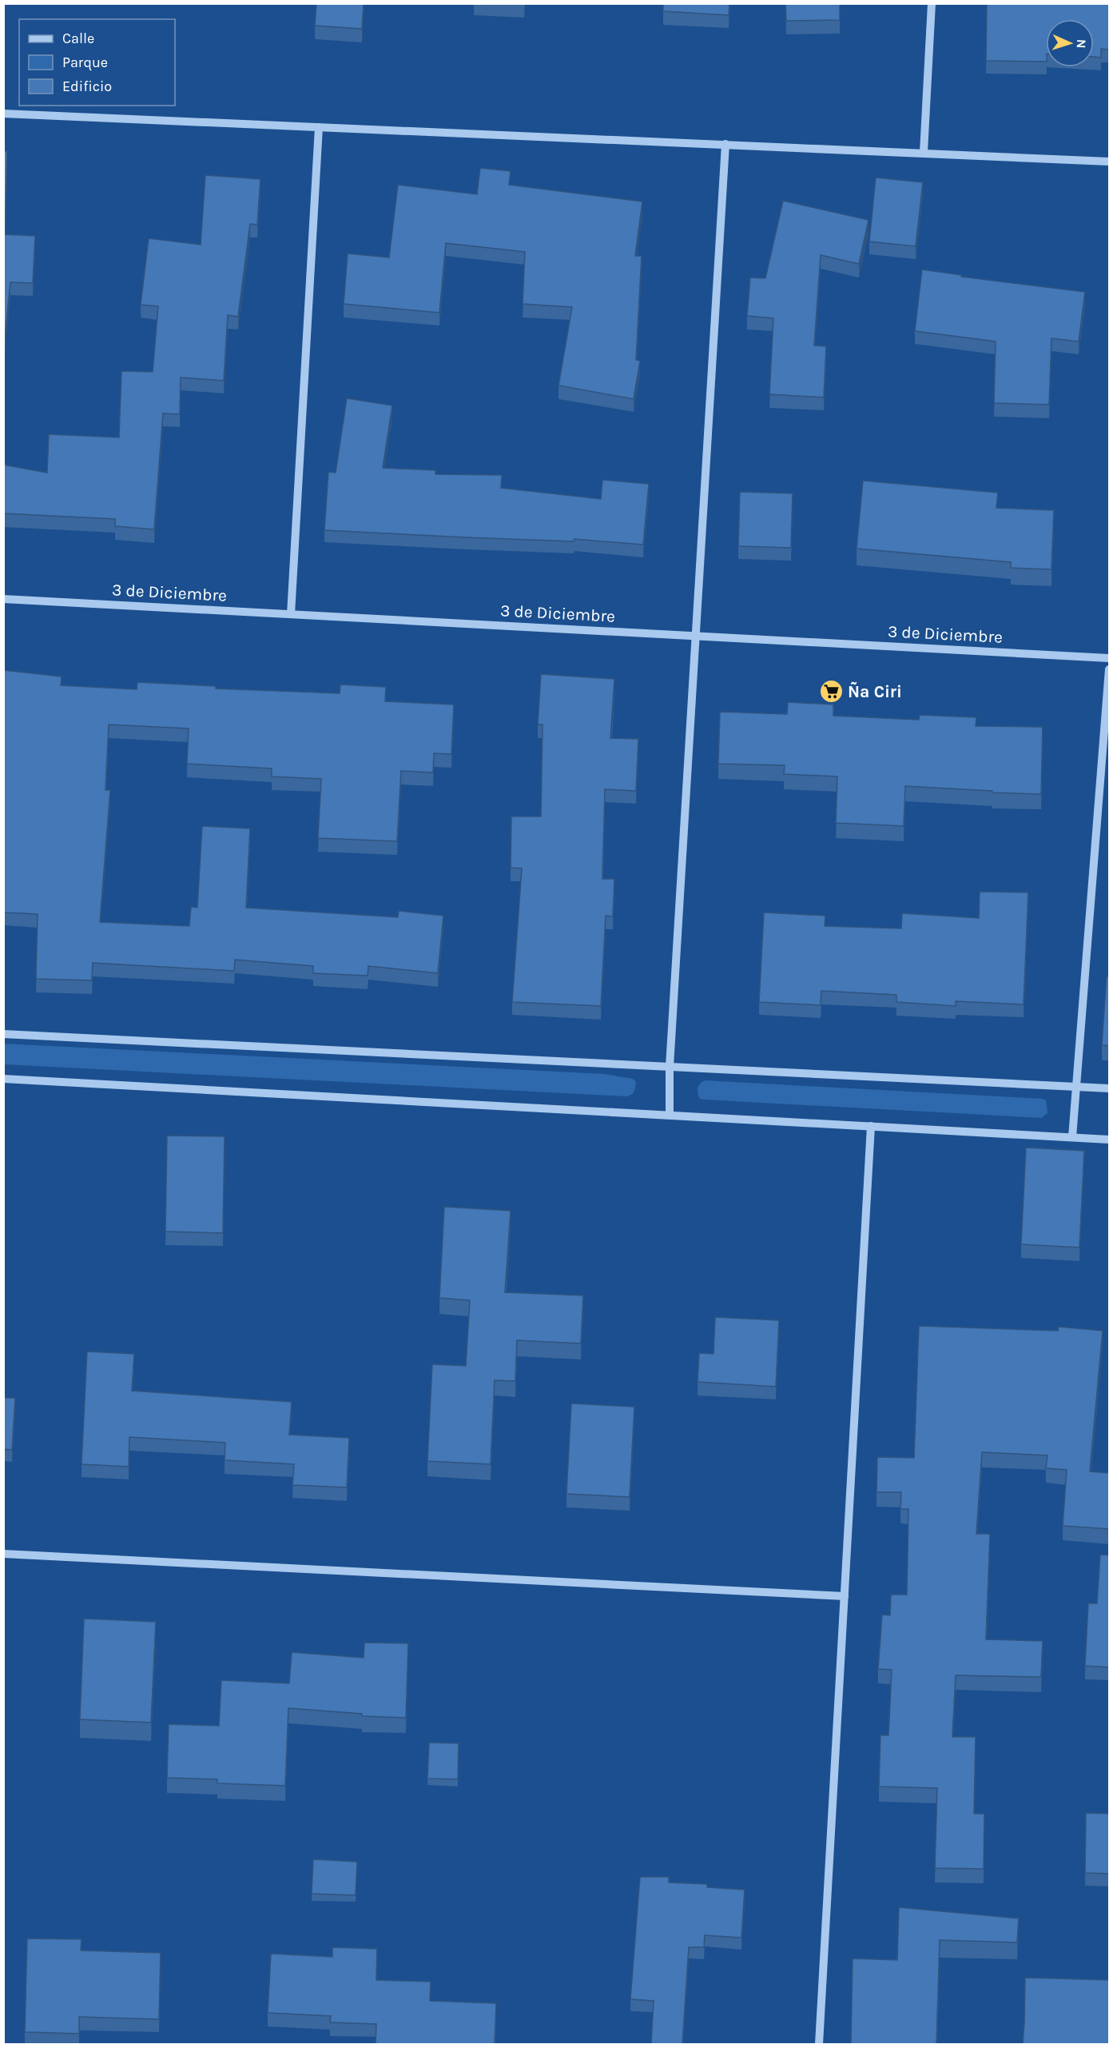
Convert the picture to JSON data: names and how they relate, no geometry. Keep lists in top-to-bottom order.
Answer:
{
  "streets": {
    "street": ["3 de Diciembre"]
  },
  "places": {
    "supermarket": ["Ña Ciri"]
  },
  "legend": ["Calle", "Parque", "Edificio"],
  "north": "right"
}
